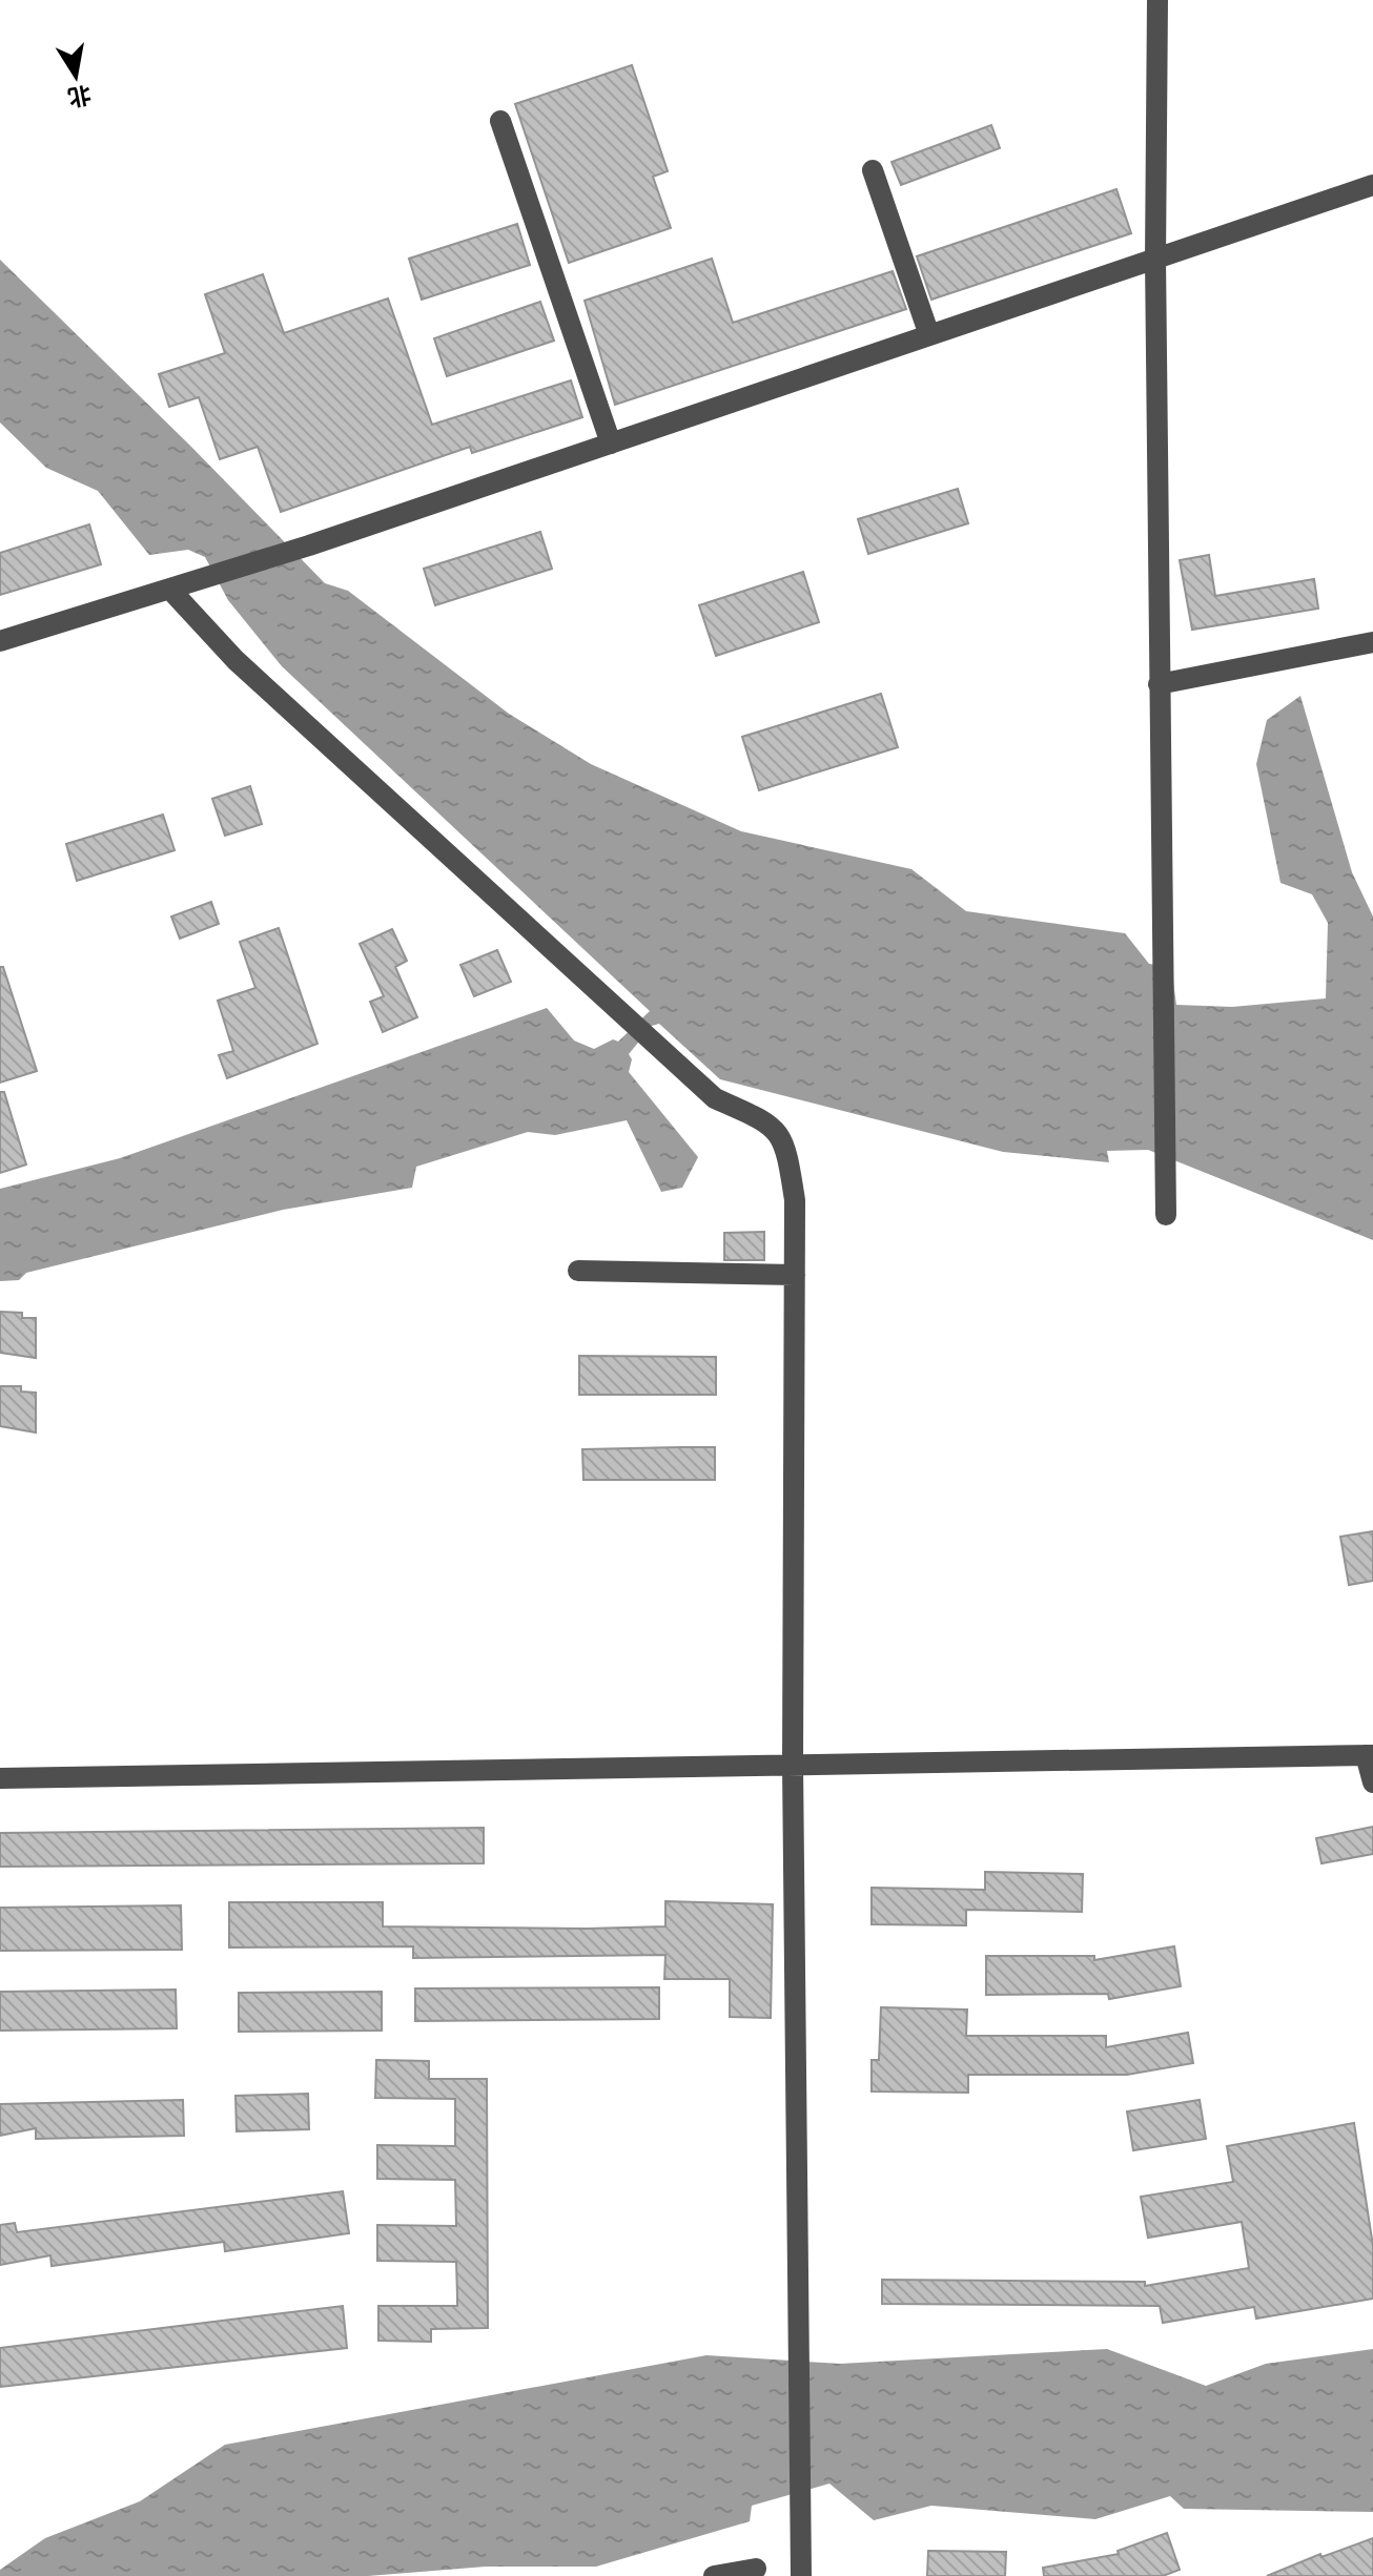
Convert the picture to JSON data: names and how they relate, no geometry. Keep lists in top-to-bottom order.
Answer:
{
  "north": "bottom"
}
